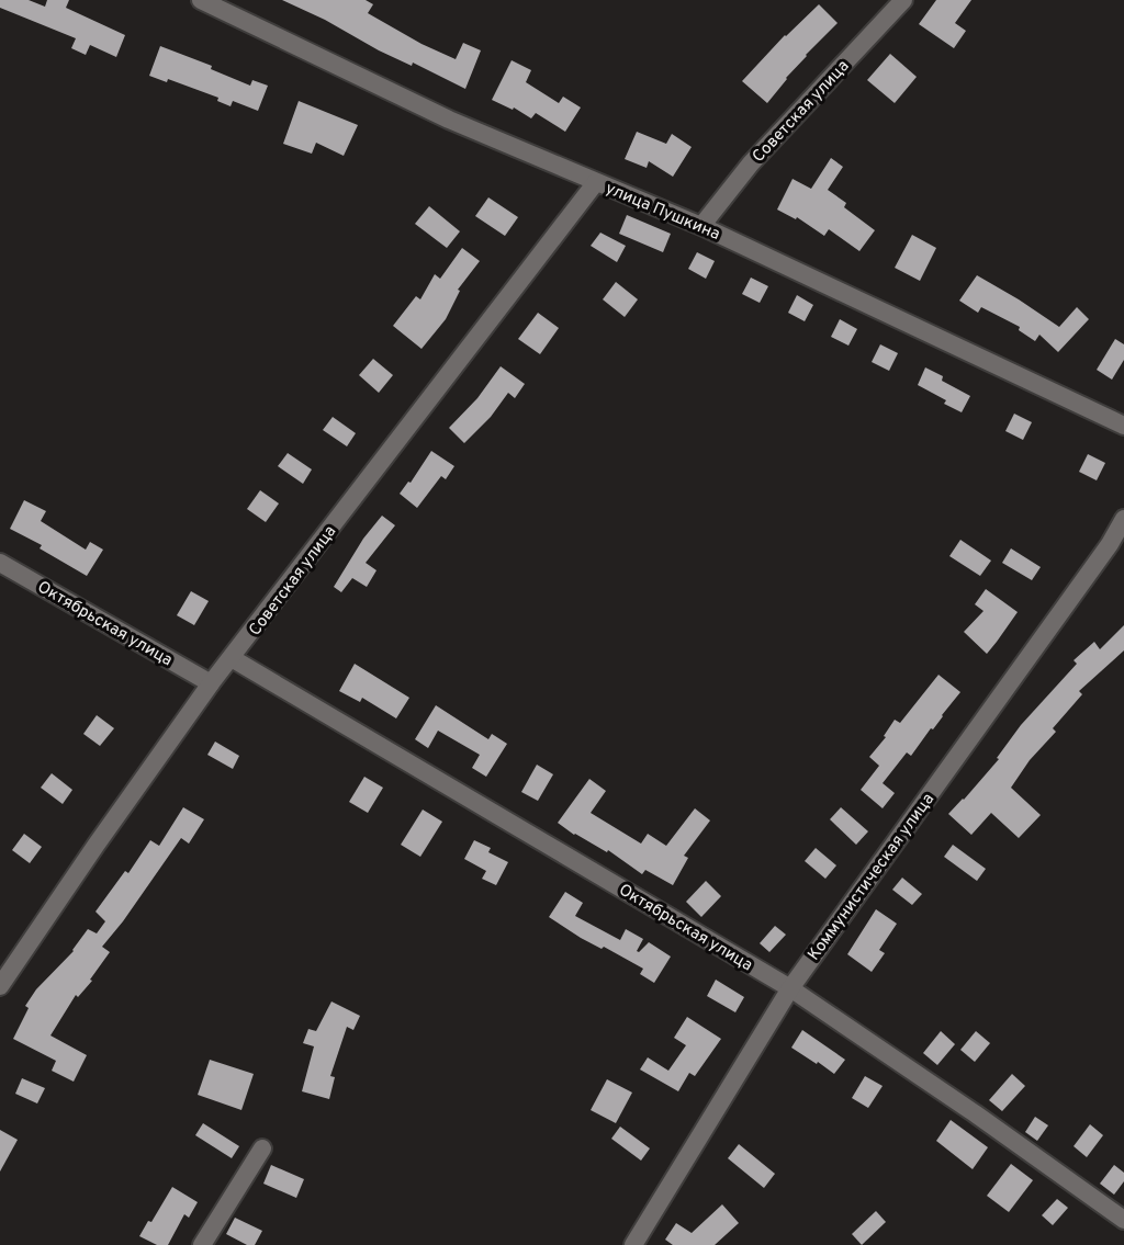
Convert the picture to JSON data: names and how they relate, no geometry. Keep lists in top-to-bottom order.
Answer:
{
  "streets": {
    "street": [
      "Советская улица",
      "улица Пушкина",
      "Октябрьская улица",
      "Коммунистическая улица"
    ]
  },
  "crossings": [
    ["Советская улица", "улица Пушкина"],
    ["Советская улица", "Октябрьская улица"],
    ["Октябрьская улица", "Коммунистическая улица"]
  ]
}
